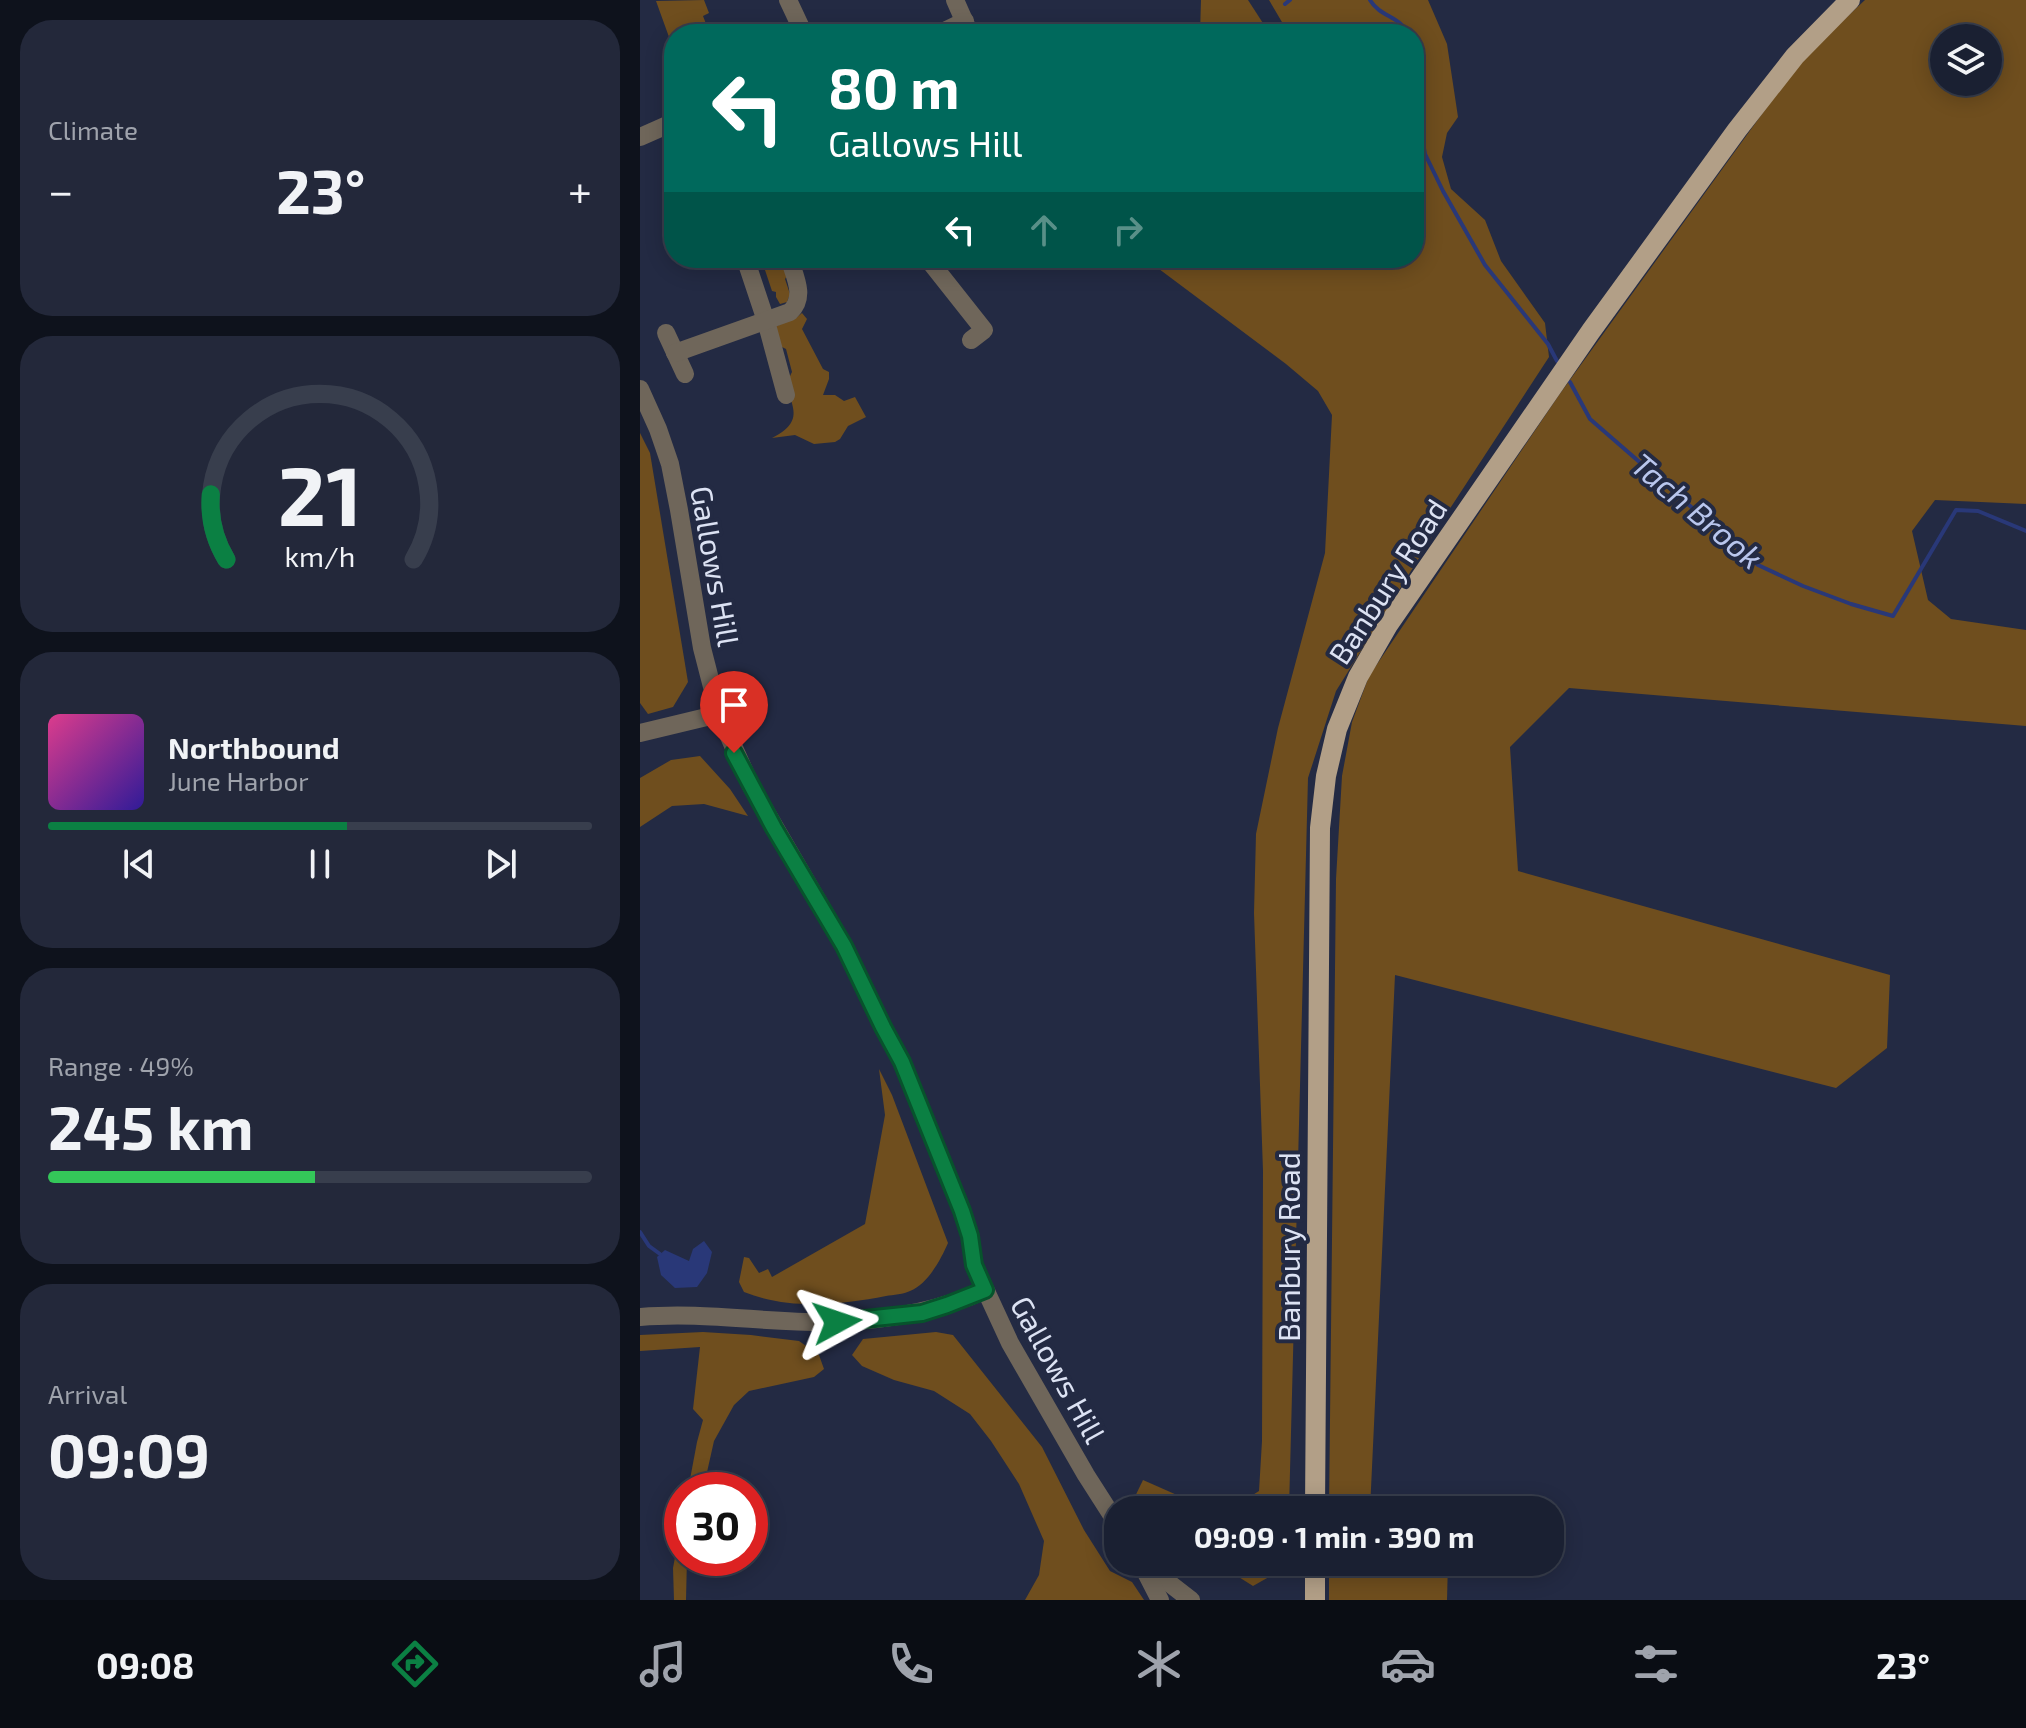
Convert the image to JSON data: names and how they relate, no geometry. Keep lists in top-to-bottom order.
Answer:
{
  "streets": {
    "main road": ["Banbury Road"],
    "street": ["Gallows Hill"]
  },
  "water": ["Tach Brook"],
  "page": {
    "tile": [
      "Climate",
      ["Range · 49%", "245 km"],
      ["Arrival", "09:09"]
    ],
    "turn": ["80 m", "Gallows Hill"],
    "heat": ["−", "23°", "+"],
    "song": ["Northbound", "June Harbor"],
    "limit": "30",
    "trip": "09:09 · 1 min · 390 m",
    "tabs": ["09:08", "23°"],
    "gauge": ["21", "km/h"]
  }
}
